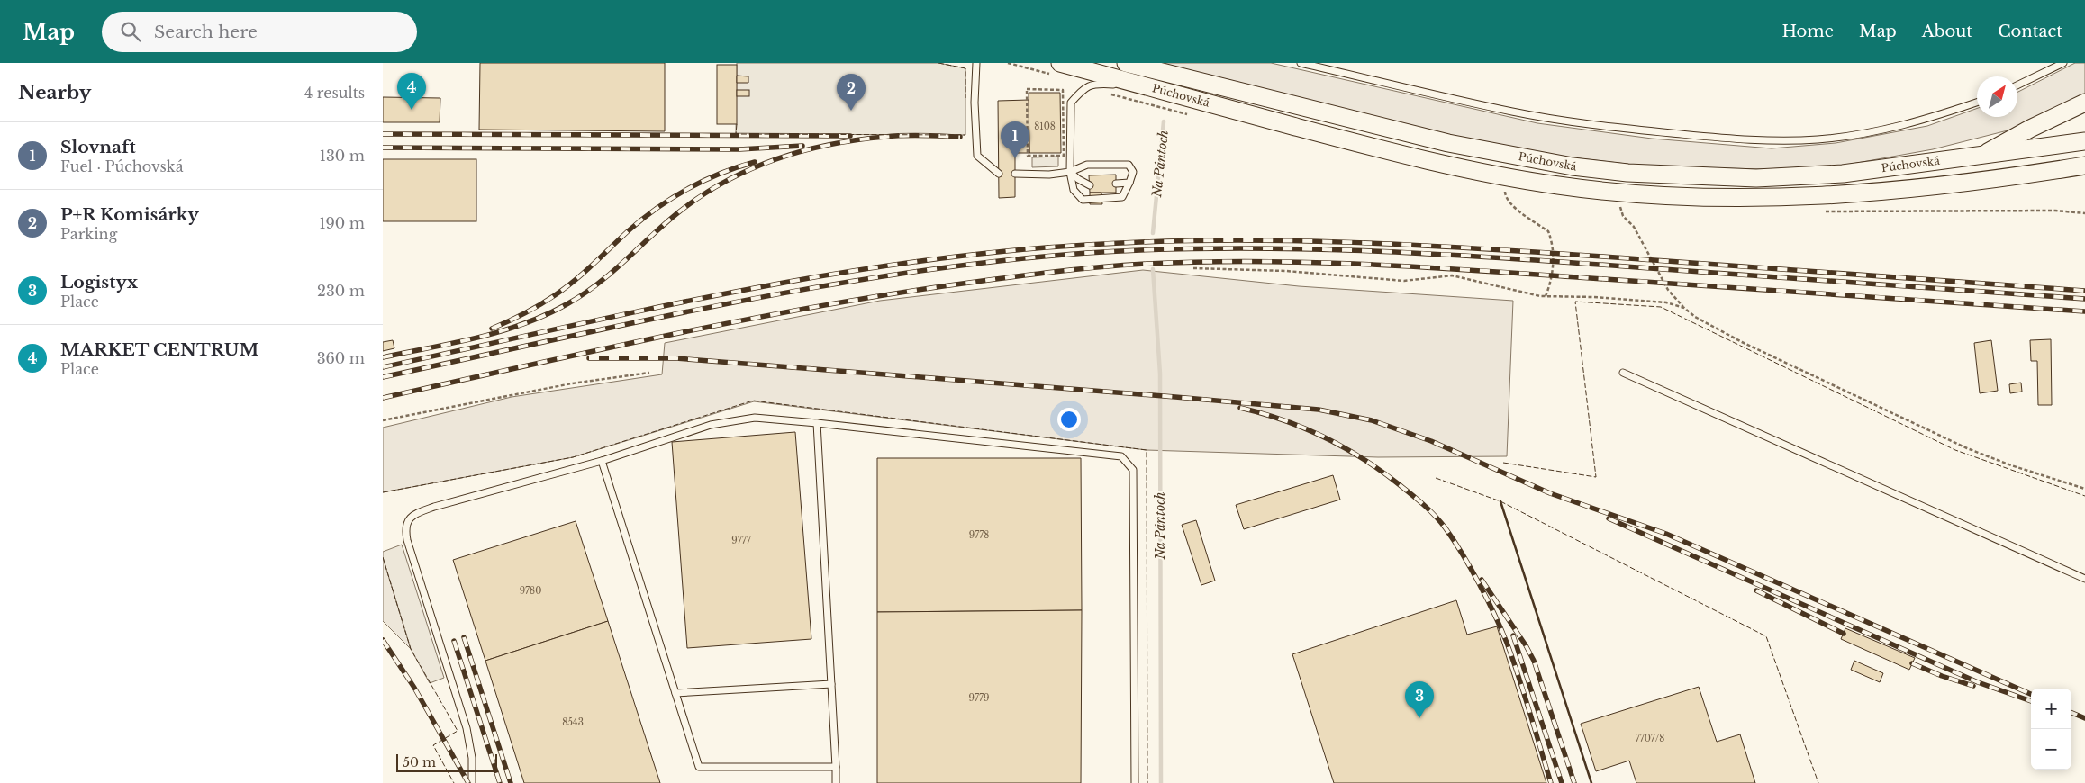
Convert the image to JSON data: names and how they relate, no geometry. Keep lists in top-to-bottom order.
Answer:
{
  "streets": {
    "main road": ["Púchovská"]
  },
  "water": ["Na Pántoch"],
  "house_numbers": [
    "8108",
    "9778",
    "9777",
    "9780",
    "9779",
    "8543",
    "7707/8"
  ],
  "scale_bar": "50 m",
  "north": "top right",
  "page": {
    "header": "Map",
    "search": "Search here",
    "nav": [
      "Home",
      "Map",
      "About",
      "Contact"
    ],
    "heading": ["Nearby", "4 results"],
    "pins": [
      "4",
      "2",
      "1",
      "3"
    ],
    "list": [
      {
        "mark": "1",
        "name": "Slovnaft",
        "note": "Fuel · Púchovská",
        "value": "130 m"
      },
      {
        "mark": "2",
        "name": "P+R Komisárky",
        "note": "Parking",
        "value": "190 m"
      },
      {
        "mark": "3",
        "name": "Logistyx",
        "note": "Place",
        "value": "230 m"
      },
      {
        "mark": "4",
        "name": "MARKET CENTRUM",
        "note": "Place",
        "value": "360 m"
      }
    ],
    "map_buttons": ["+", "−"],
    "scale": "50 m"
  }
}
